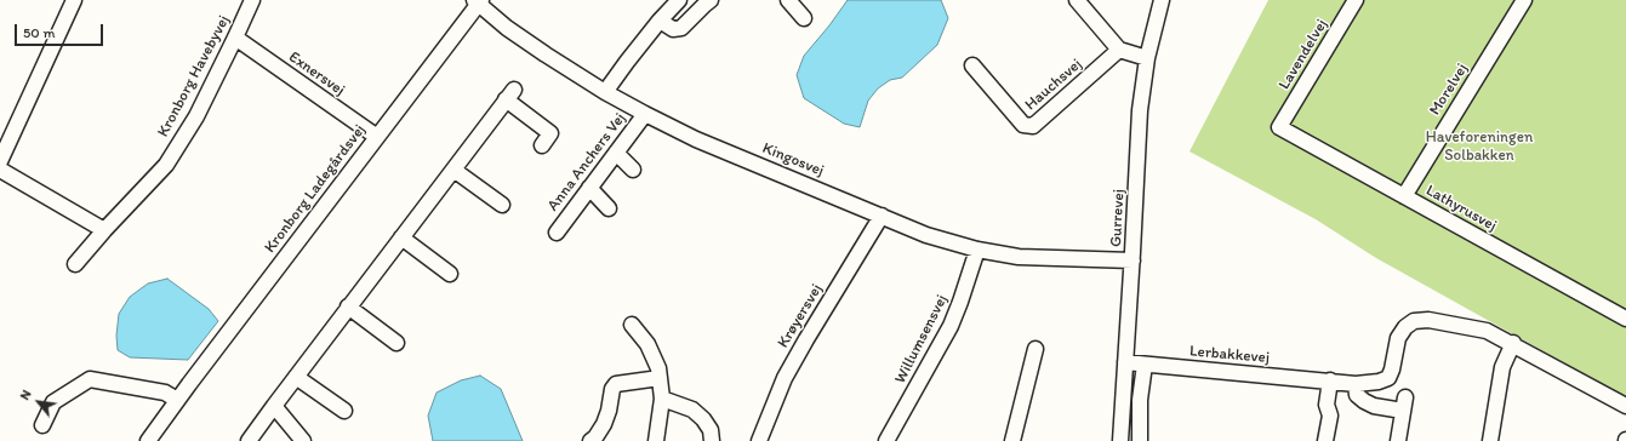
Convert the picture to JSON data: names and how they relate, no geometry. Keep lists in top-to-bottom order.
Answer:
{
  "streets": {
    "street": [
      "Lavendelvej",
      "Exnersvej",
      "Kronborg Havebyvej",
      "Hauchsvej",
      "Morelvej",
      "Kingosvej",
      "Anna Anchers Vej",
      "Kronborg Ladegårdsvej",
      "Lathyrusvej",
      "Gurrevej",
      "Krøyersvej",
      "Willumsensvej",
      "Lerbakkevej"
    ]
  },
  "crossings": [
    ["Lavendelvej", "Lathyrusvej"],
    ["Exnersvej", "Kronborg Havebyvej"],
    ["Exnersvej", "Kronborg Ladegårdsvej"],
    ["Morelvej", "Lathyrusvej"],
    ["Kingosvej", "Anna Anchers Vej"],
    ["Kingosvej", "Kronborg Ladegårdsvej"],
    ["Kingosvej", "Gurrevej"],
    ["Kingosvej", "Krøyersvej"],
    ["Kingosvej", "Willumsensvej"],
    ["Gurrevej", "Lerbakkevej"]
  ],
  "parks": ["Haveforeningen Solbakken"],
  "scale_bar": "50 m",
  "north": "top left"
}
